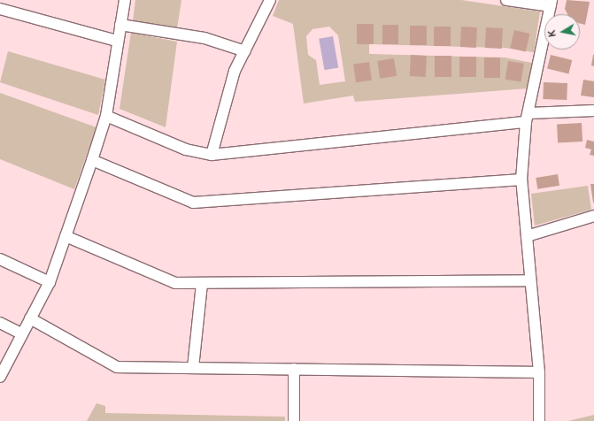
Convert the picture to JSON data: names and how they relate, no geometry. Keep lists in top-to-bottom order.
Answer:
{
  "north": "left"
}
